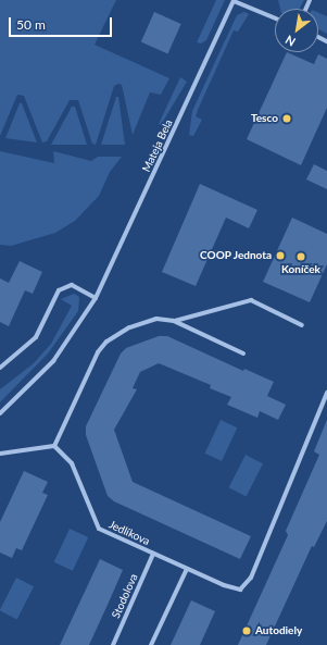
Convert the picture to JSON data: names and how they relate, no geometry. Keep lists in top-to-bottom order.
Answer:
{
  "streets": {
    "street": ["Mateja Bela", "Jedlíkova", "Stodolova"]
  },
  "crossings": [
    ["Jedlíkova", "Stodolova"]
  ],
  "places": [
    "Tesco",
    "COOP Jednota",
    "Koníček",
    "Autodiely"
  ],
  "scale_bar": "50 m",
  "north": "bottom left"
}
